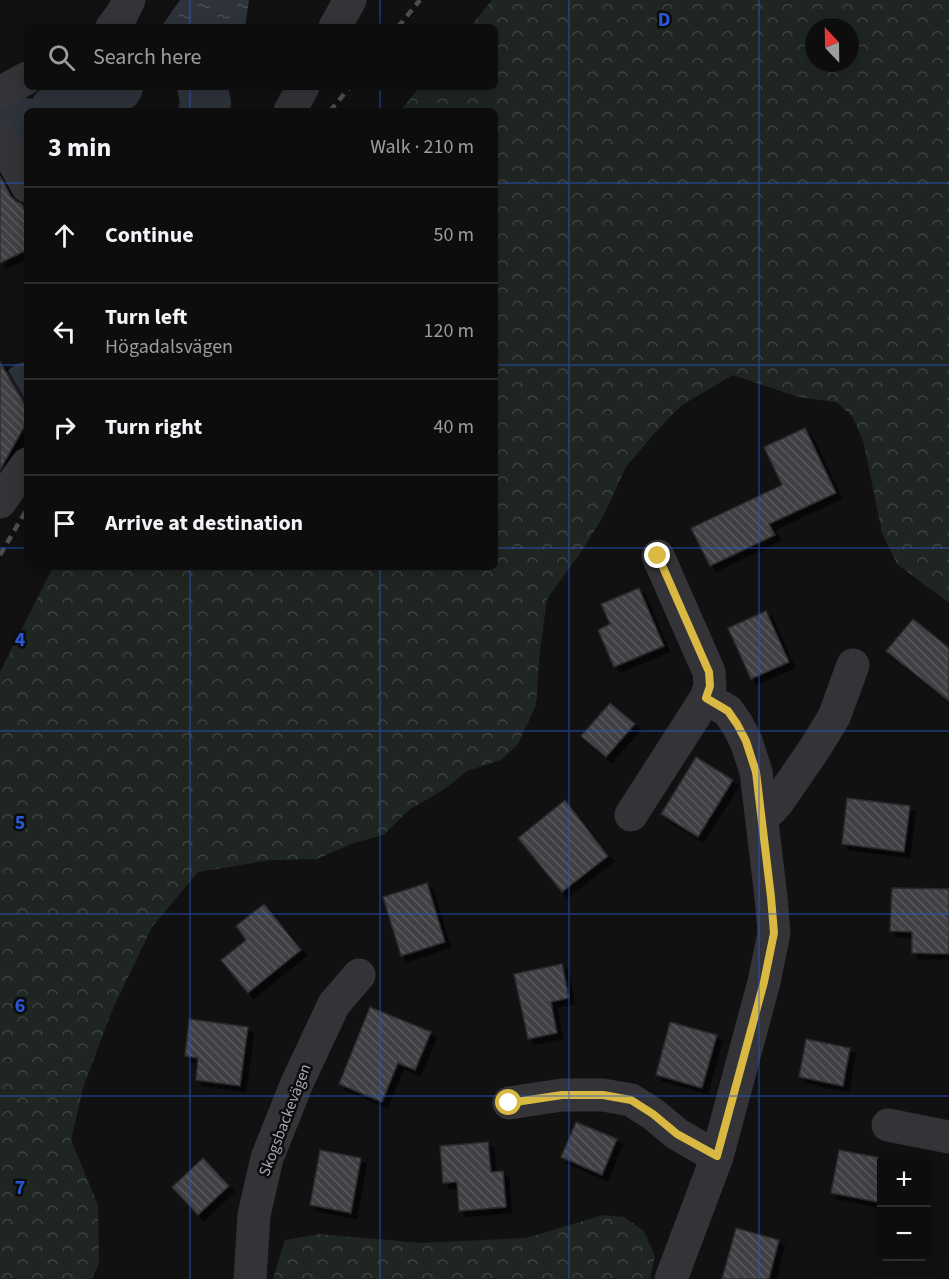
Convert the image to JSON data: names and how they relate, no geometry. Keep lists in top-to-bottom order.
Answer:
{
  "streets": {
    "street": ["Skogsbackevägen"]
  },
  "north": "top",
  "page": {
    "search": "Search here",
    "heading": ["3 min", "Walk · 210 m"],
    "list": [
      ["Continue", "50 m"],
      ["Turn left", "Högadalsvägen", "120 m"],
      ["Turn right", "40 m"],
      "Arrive at destination"
    ],
    "map_buttons": ["+", "−"]
  },
  "grid": {
    "columns": ["D"],
    "rows": [
      "4",
      "5",
      "6",
      "7"
    ]
  }
}
